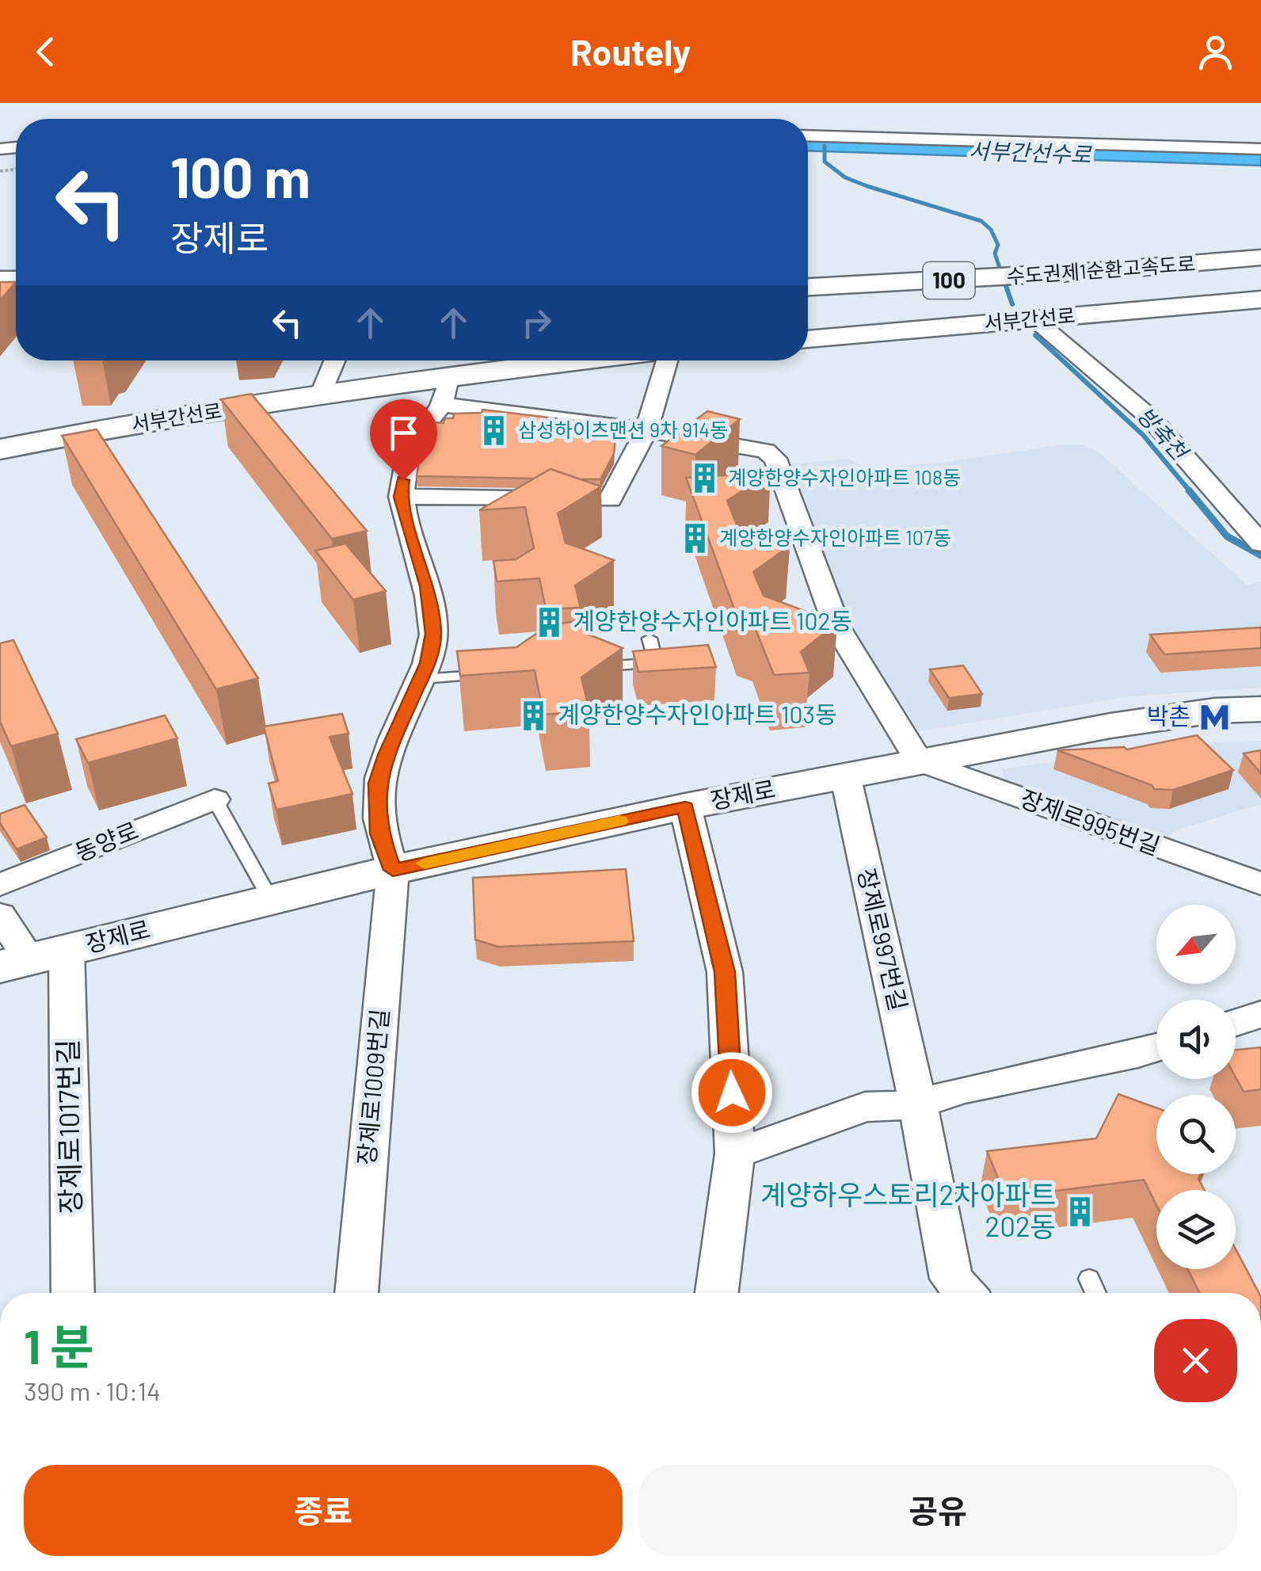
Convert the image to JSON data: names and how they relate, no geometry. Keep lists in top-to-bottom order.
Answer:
{
  "streets": {
    "main road": [
      "수도권제1순환고속도로",
      "100",
      "서부간선로",
      "장제로"
    ],
    "street": [
      "장제로995번길",
      "동양로",
      "장제로997번길",
      "장제로1009번길",
      "장제로1017번길"
    ]
  },
  "crossings": [
    ["장제로", "장제로995번길"],
    ["장제로", "장제로997번길"],
    ["장제로", "장제로1009번길"],
    ["장제로", "장제로1017번길"]
  ],
  "water": ["서부간선수로", "방축천"],
  "places": {
    "building": [
      "삼성하이츠맨션 9차 914동",
      "계양한양수자인아파트 108동",
      "계양한양수자인아파트 107동",
      "계양한양수자인아파트 102동",
      "계양한양수자인아파트 103동",
      "계양하우스토리2차아파트 202동"
    ],
    "metro station": ["박촌"]
  },
  "north": "bottom left",
  "page": {
    "header": "Routely",
    "turn": ["100 m", "장제로"],
    "heading": ["1 분", "390 m · 10:14"],
    "buttons": ["종료", "공유"]
  }
}
